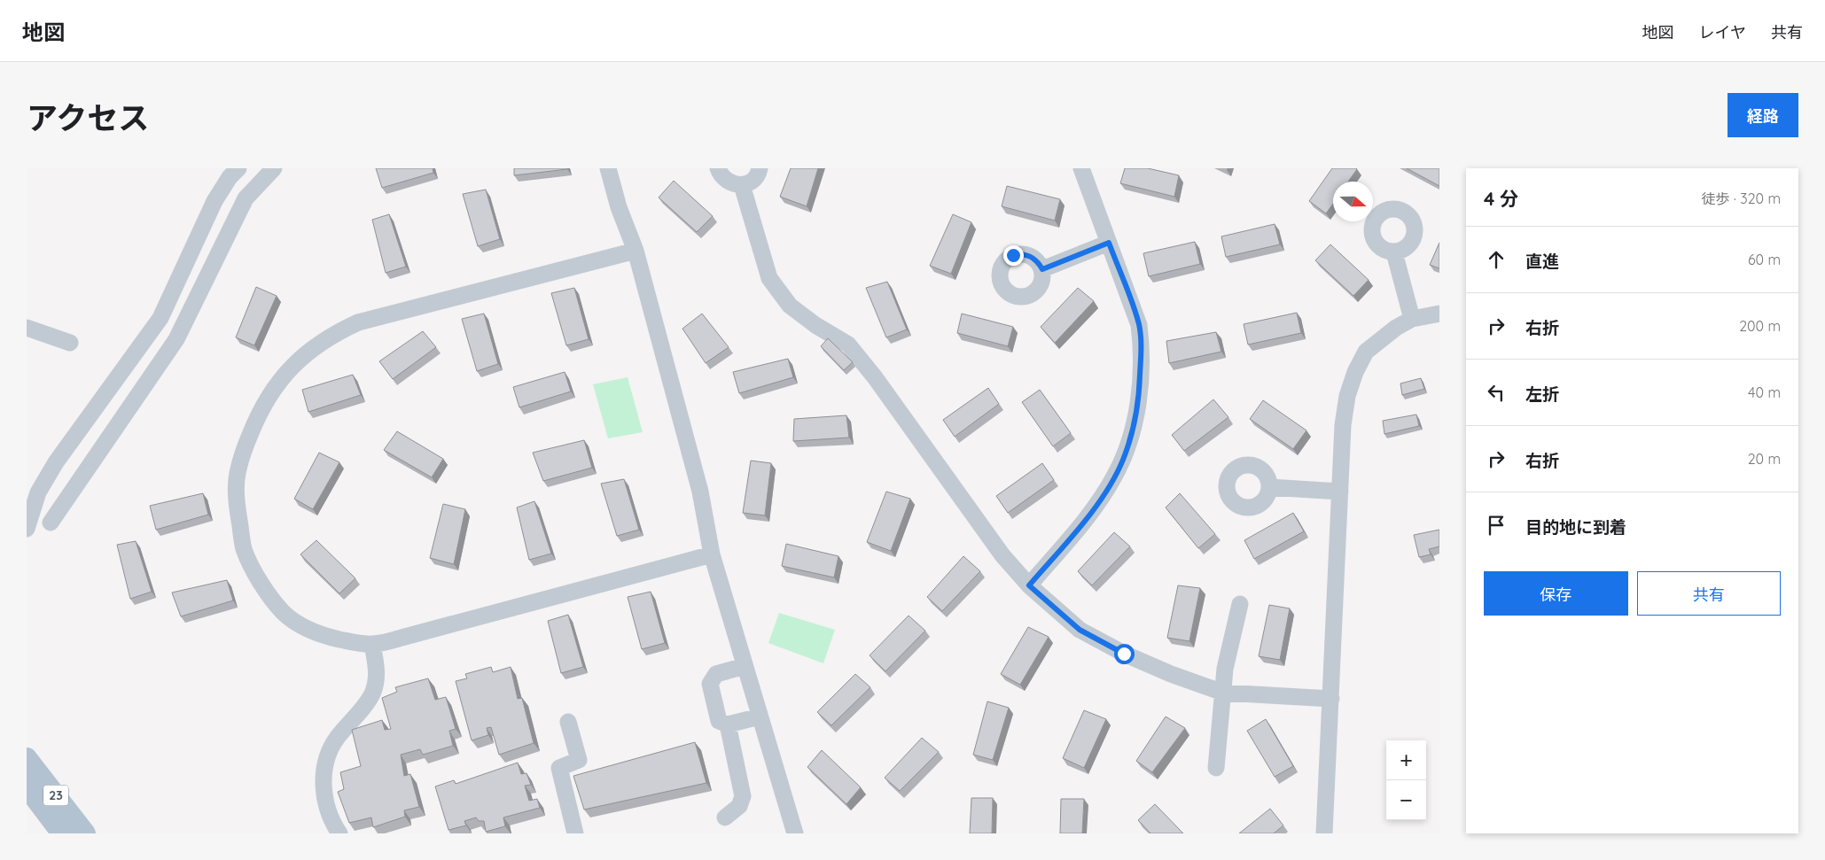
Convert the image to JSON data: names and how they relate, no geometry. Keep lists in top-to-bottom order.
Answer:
{
  "streets": {
    "main road": ["23"]
  },
  "north": "right",
  "page": {
    "header": "地図",
    "nav": ["地図", "レイヤ", "共有"],
    "title": "アクセス",
    "buttons": [
      "経路",
      ["保存", "共有"]
    ],
    "heading": ["4 分", "徒歩 · 320 m"],
    "list": [
      ["直進", "60 m"],
      ["右折", "200 m"],
      ["左折", "40 m"],
      ["右折", "20 m"],
      "目的地に到着"
    ],
    "map_buttons": ["+", "−"]
  }
}
